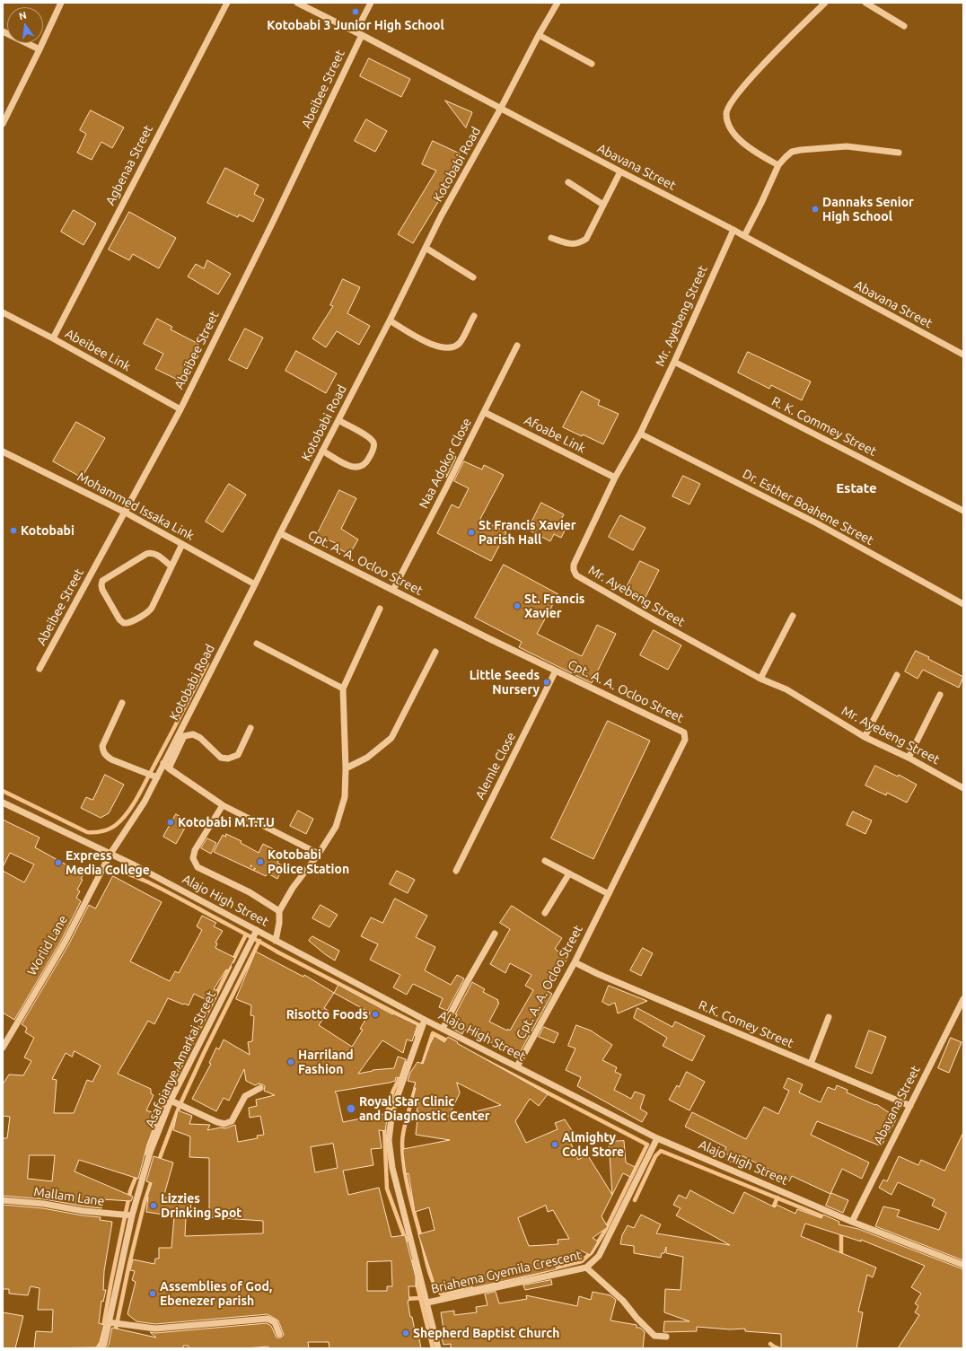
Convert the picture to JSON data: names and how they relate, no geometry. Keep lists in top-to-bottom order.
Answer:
{
  "streets": {
    "street": [
      "Abeibee Street",
      "Kotobabi Road",
      "Agbenaa Street",
      "Abavana Street",
      "Mr. Ayebeng Street",
      "Abeibee Link",
      "R. K. Commey Street",
      "Afoabe Link",
      "Naa Adokor Close",
      "Mohammed Issaka Link",
      "Dr. Esther Boahene Street",
      "Cpt. A. A. Ocloo Street",
      "Alemle Close",
      "Alajo High Street",
      "Worlid Lane",
      "R.K. Comey Street",
      "Asafoianye Amarkai Street",
      "Mallam Lane",
      "Briahema Gyemila Crescent"
    ]
  },
  "crossings": [
    ["Abeibee Street", "Abavana Street"],
    ["Abeibee Street", "Abeibee Link"],
    ["Abeibee Street", "Mohammed Issaka Link"],
    ["Kotobabi Road", "Abavana Street"],
    ["Kotobabi Road", "Mohammed Issaka Link"],
    ["Kotobabi Road", "Cpt. A. A. Ocloo Street"],
    ["Kotobabi Road", "Alajo High Street"],
    ["Kotobabi Road", "Worlid Lane"],
    ["Agbenaa Street", "Abeibee Link"],
    ["Abavana Street", "Mr. Ayebeng Street"],
    ["Abavana Street", "Alajo High Street"],
    ["Abavana Street", "R.K. Comey Street"],
    ["Mr. Ayebeng Street", "R. K. Commey Street"],
    ["Mr. Ayebeng Street", "Afoabe Link"],
    ["Mr. Ayebeng Street", "Dr. Esther Boahene Street"],
    ["Afoabe Link", "Naa Adokor Close"],
    ["Naa Adokor Close", "Cpt. A. A. Ocloo Street"],
    ["Cpt. A. A. Ocloo Street", "Alemle Close"],
    ["Cpt. A. A. Ocloo Street", "Alajo High Street"],
    ["Cpt. A. A. Ocloo Street", "R.K. Comey Street"],
    ["Alajo High Street", "Worlid Lane"],
    ["Alajo High Street", "Asafoianye Amarkai Street"],
    ["Alajo High Street", "Briahema Gyemila Crescent"],
    ["Asafoianye Amarkai Street", "Mallam Lane"]
  ],
  "districts": ["Estate"],
  "places": [
    "Kotobabi 3 Junior High School",
    "Dannaks Senior High School",
    "Kotobabi",
    "St Francis Xavier Parish Hall",
    "St. Francis Xavier",
    "Little Seeds Nursery",
    "Kotobabi M.T.T.U",
    "Kotobabi Police Station",
    "Express Media College",
    "Risotto Foods",
    "Harriland Fashion",
    "Royal Star Clinic and Diagnostic Center",
    "Almighty Cold Store",
    "Lizzies Drinking Spot",
    "Assemblies of God, Ebenezer parish",
    "Shepherd Baptist Church"
  ],
  "north": "top"
}
